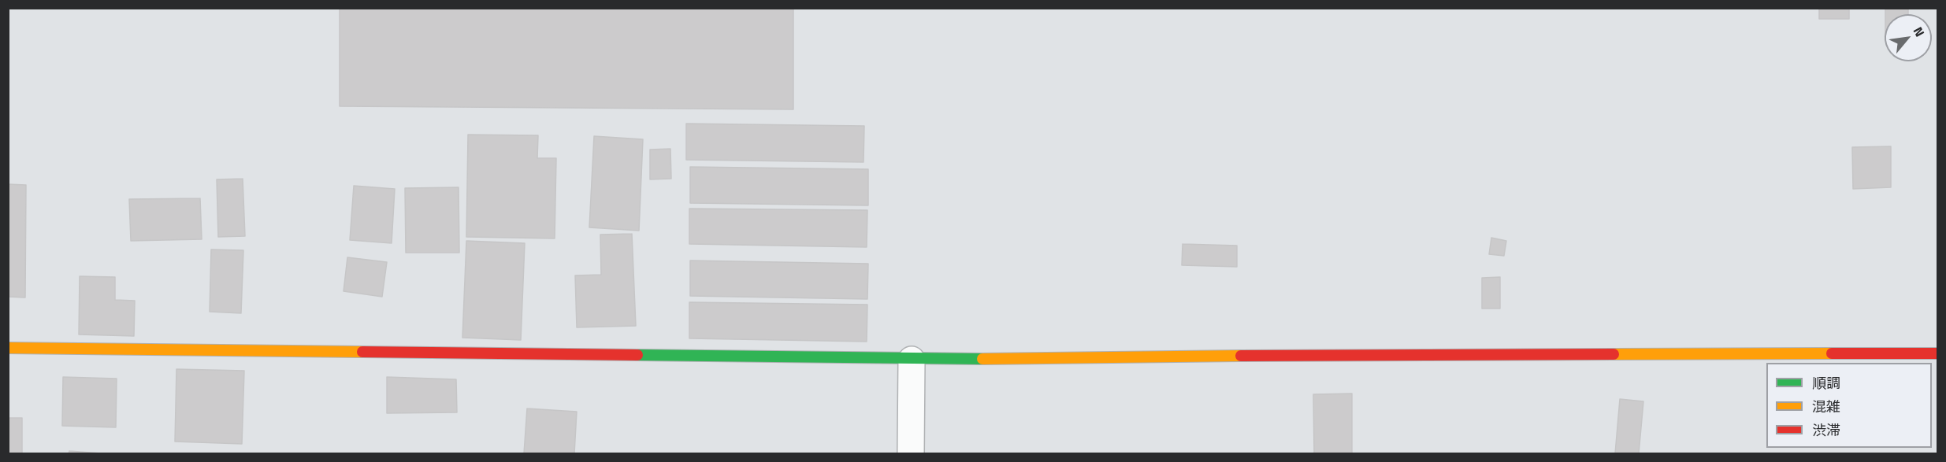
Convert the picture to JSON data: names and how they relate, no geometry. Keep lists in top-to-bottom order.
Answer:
{
  "legend": ["順調", "混雑", "渋滞"],
  "north": "top right"
}
